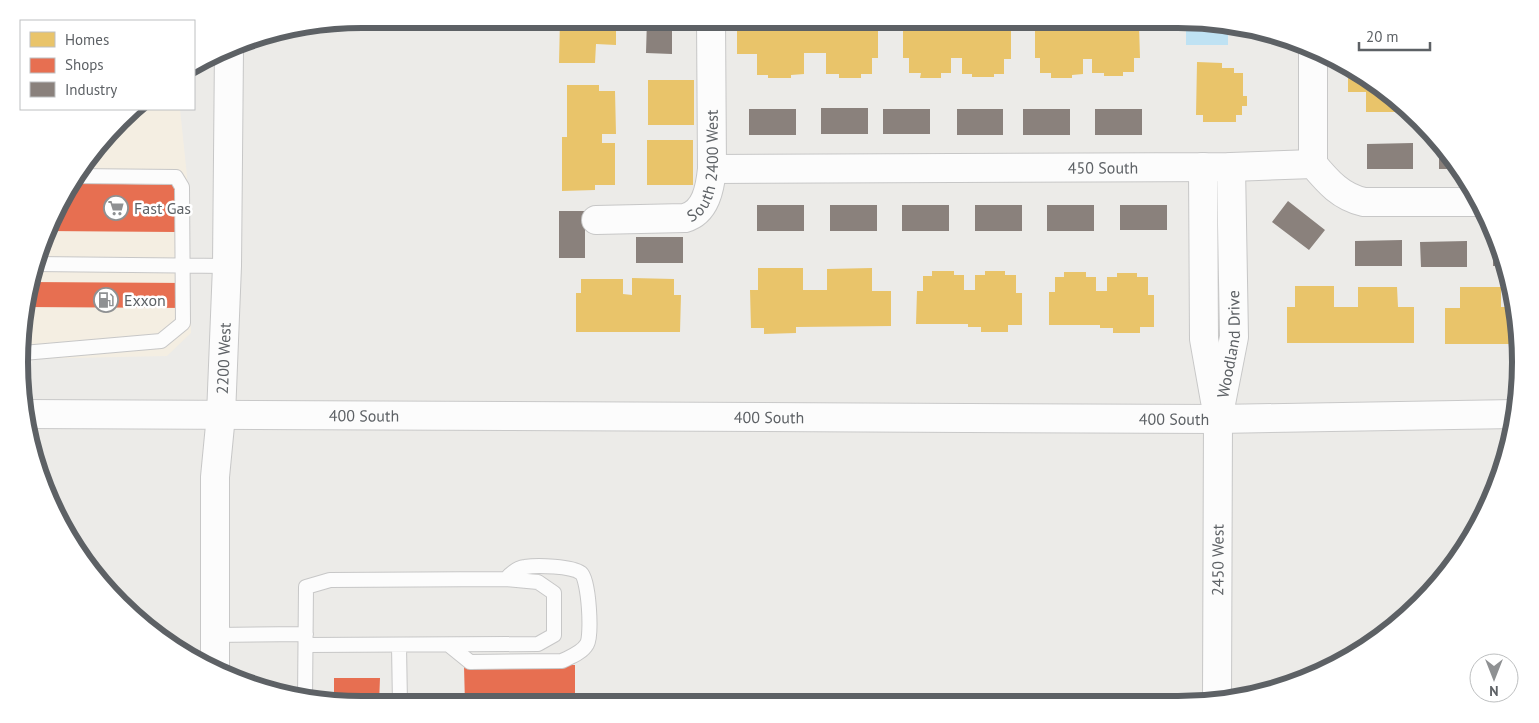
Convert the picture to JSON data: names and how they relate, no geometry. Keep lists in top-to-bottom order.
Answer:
{
  "streets": {
    "street": [
      "South 2400 West",
      "450 South",
      "Woodland Drive",
      "2200 West",
      "400 South",
      "2450 West"
    ]
  },
  "crossings": [
    ["South 2400 West", "450 South"],
    ["450 South", "Woodland Drive"],
    ["Woodland Drive", "400 South"],
    ["Woodland Drive", "2450 West"],
    ["2200 West", "400 South"],
    ["400 South", "2450 West"]
  ],
  "places": {
    "supermarket": ["Fast Gas"],
    "fuel station": ["Exxon"]
  },
  "legend": ["Homes", "Shops", "Industry"],
  "scale_bar": "20 m",
  "north": "bottom"
}
